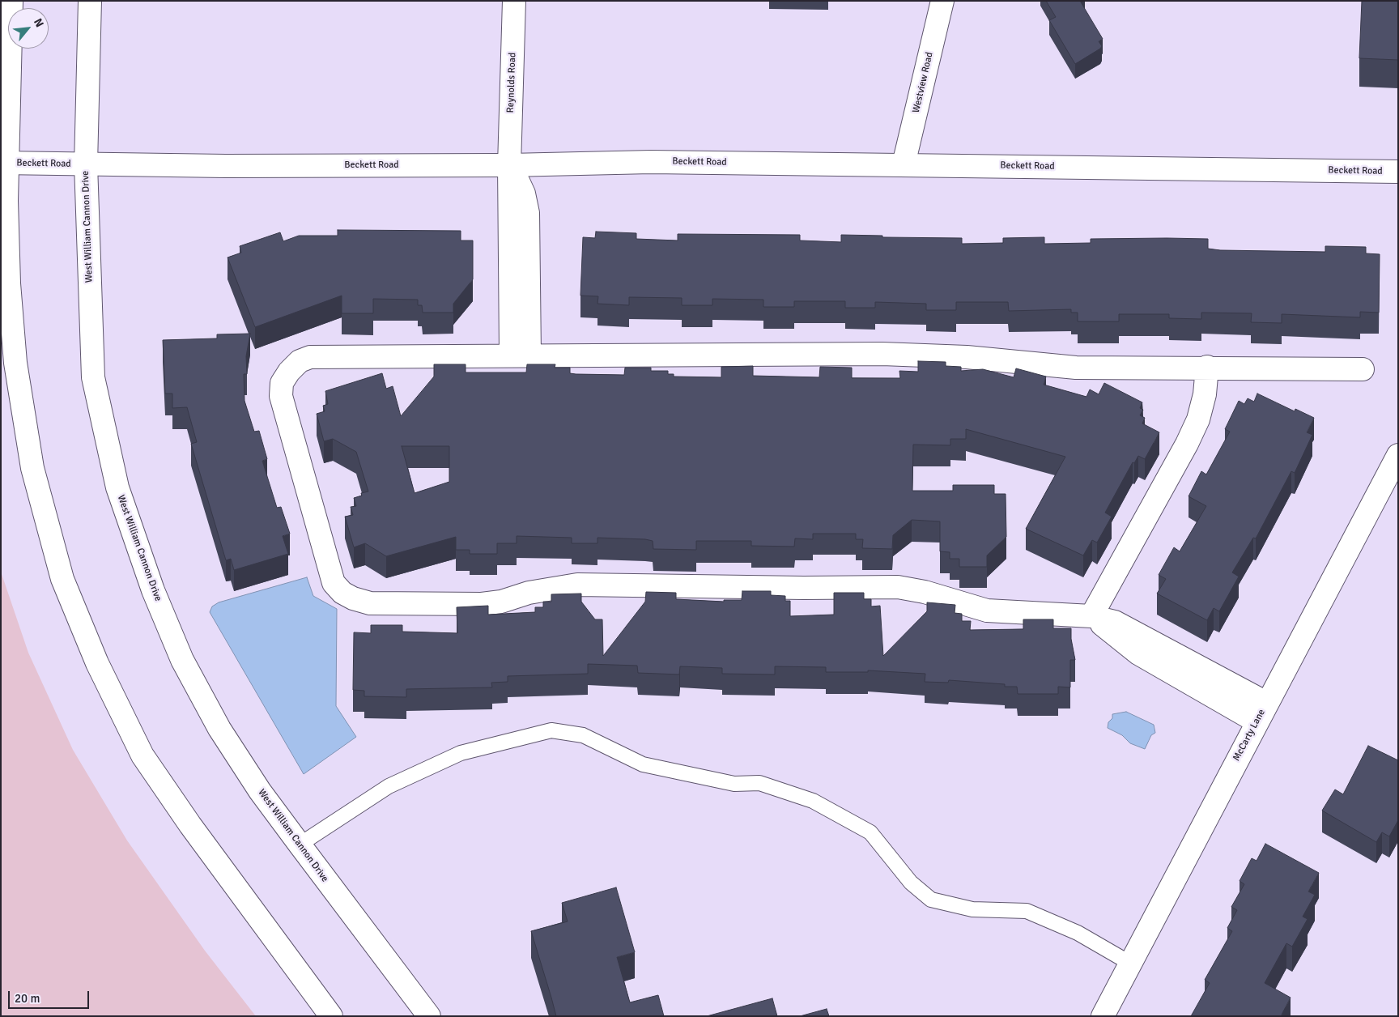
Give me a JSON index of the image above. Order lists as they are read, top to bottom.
{
  "streets": {
    "street": [
      "Reynolds Road",
      "Westview Road",
      "Beckett Road",
      "West William Cannon Drive",
      "McCarty Lane"
    ]
  },
  "crossings": [
    ["Reynolds Road", "Beckett Road"],
    ["Westview Road", "Beckett Road"],
    ["Beckett Road", "West William Cannon Drive"]
  ],
  "scale_bar": "20 m",
  "north": "top right"
}
